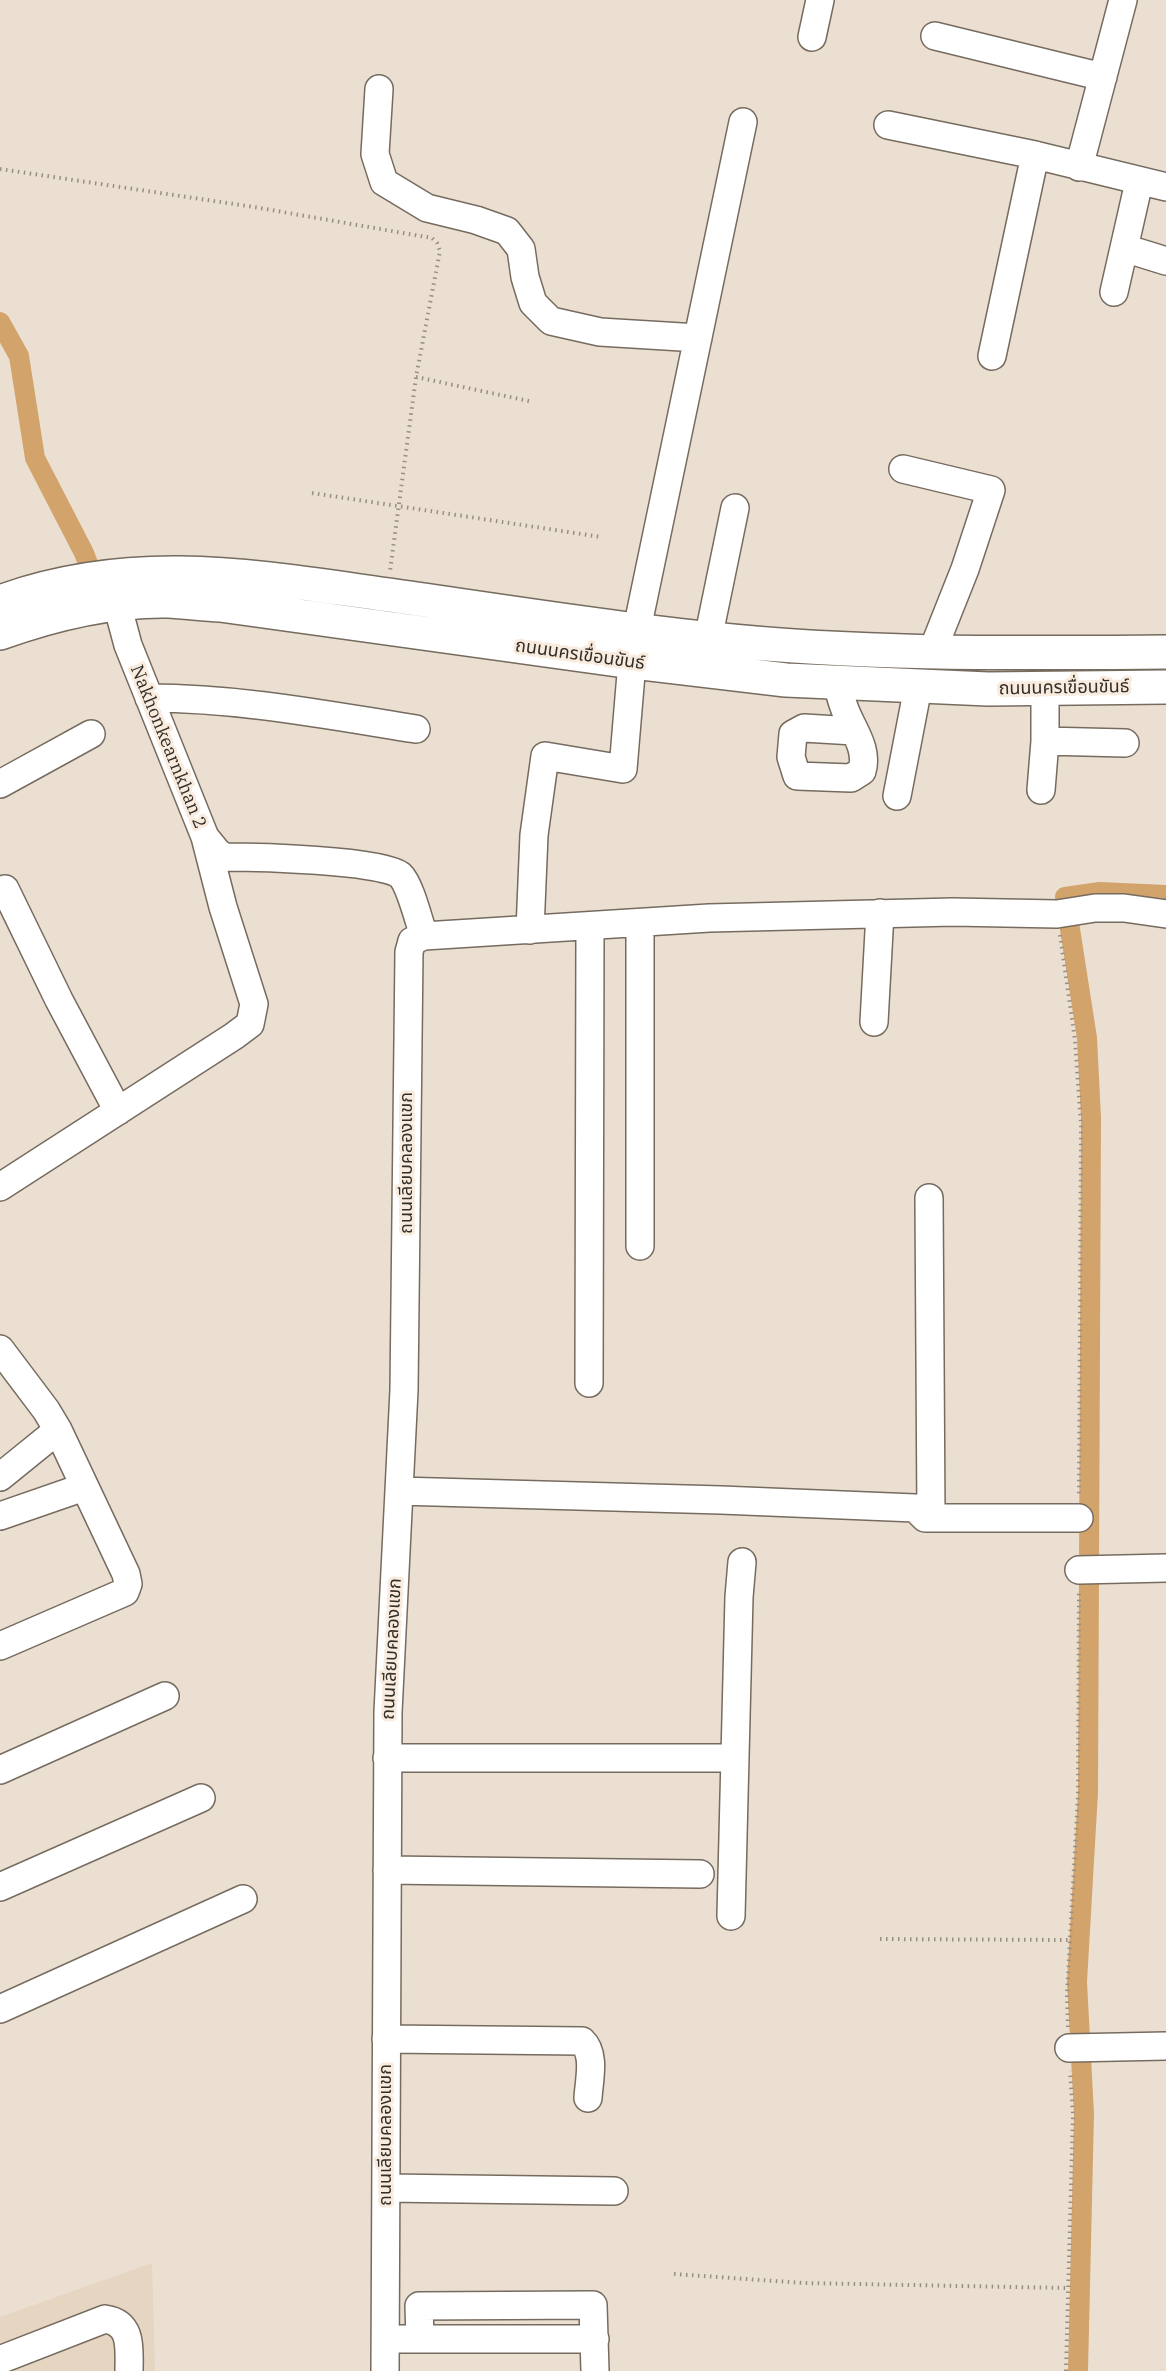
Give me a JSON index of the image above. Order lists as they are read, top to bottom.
{
  "streets": {
    "main road": ["ถนนนครเขื่อนขันธ์"],
    "street": ["Nakhonkearnkhan 2", "ถนนเลียบคลองแขก"]
  },
  "crossings": [
    ["ถนนนครเขื่อนขันธ์", "Nakhonkearnkhan 2"],
    ["Nakhonkearnkhan 2", "ถนนเลียบคลองแขก"]
  ]
}
